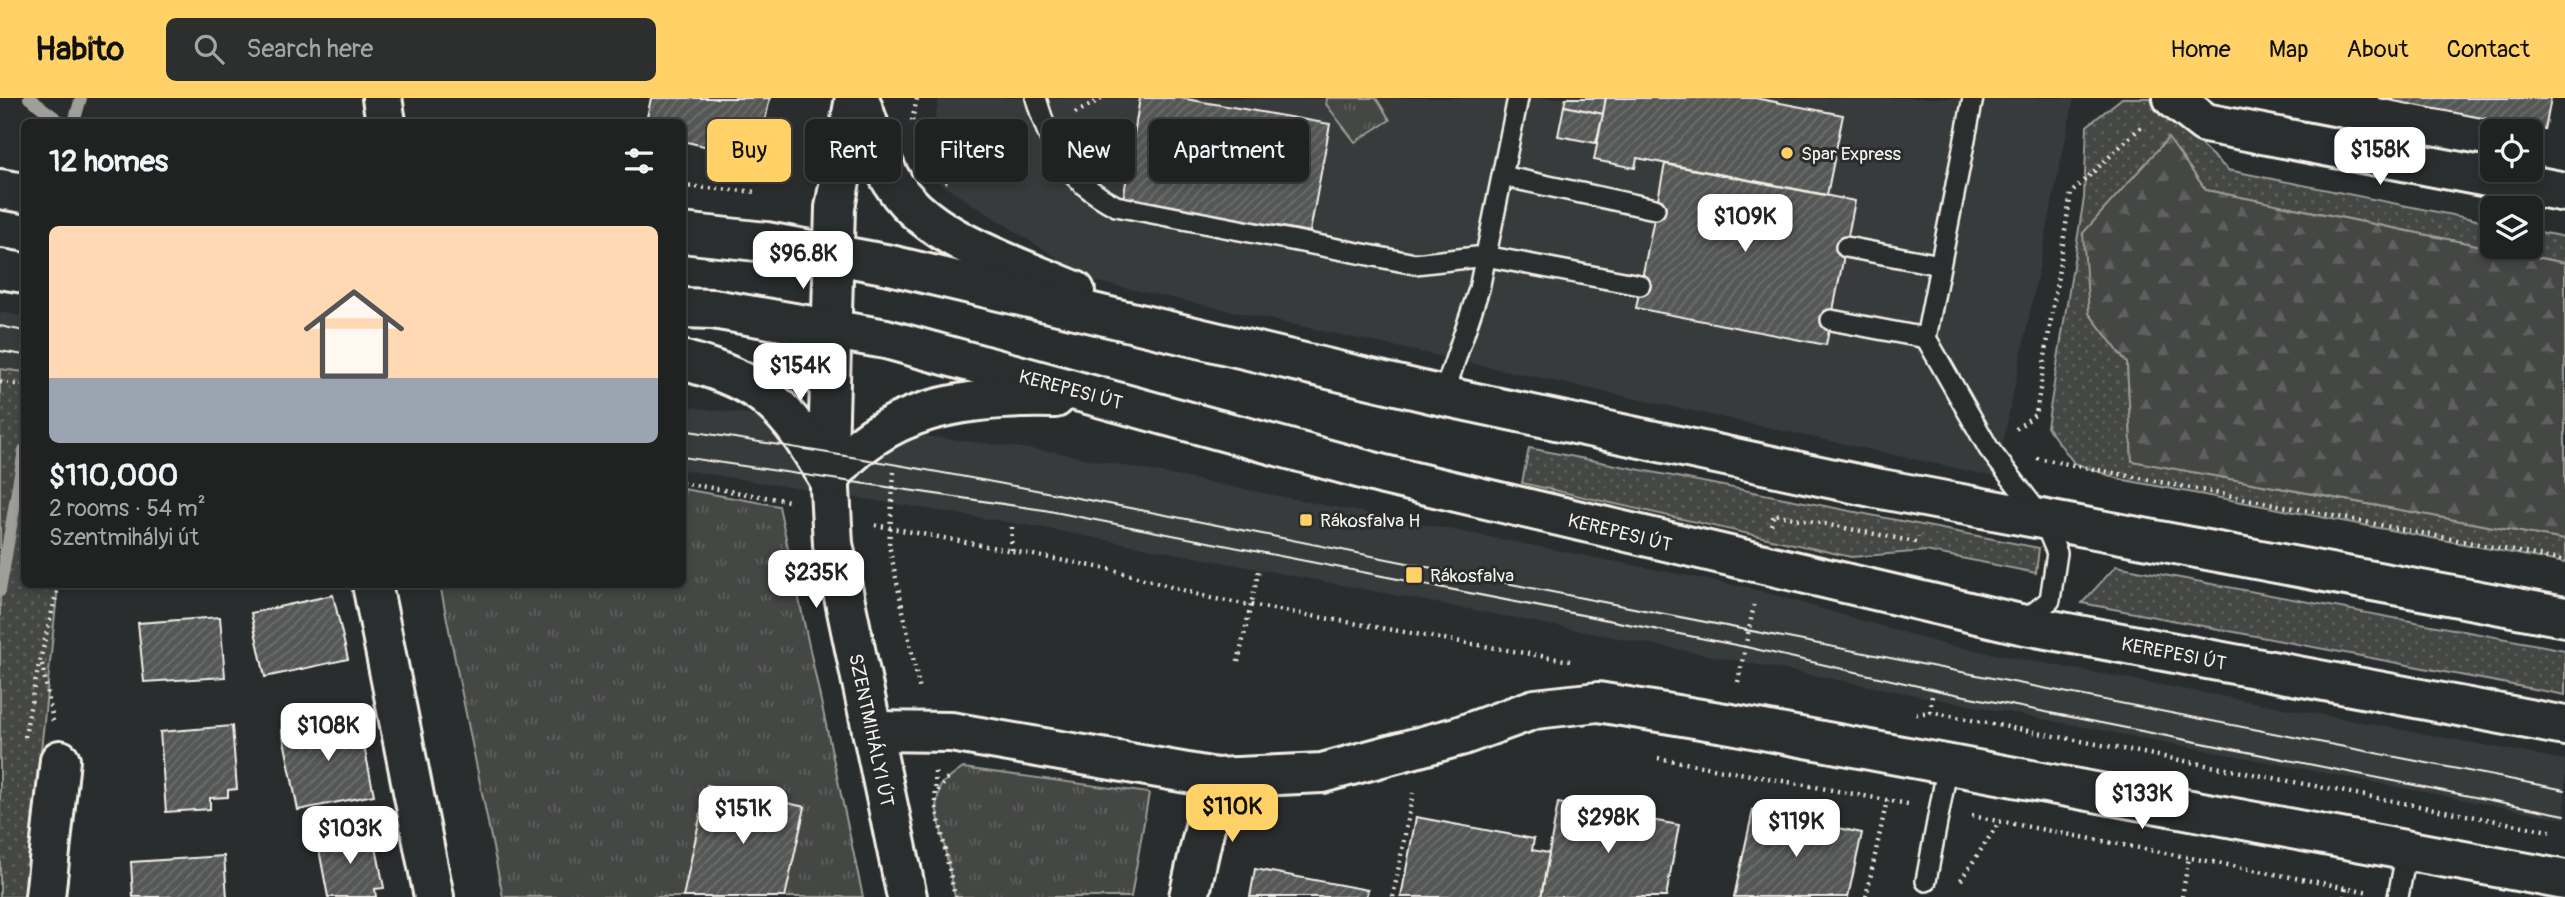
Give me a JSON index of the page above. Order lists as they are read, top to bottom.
{
  "streets": {
    "main road": ["KEREPESI ÚT", "SZENTMIHÁLYI ÚT"]
  },
  "crossings": [
    ["KEREPESI ÚT", "SZENTMIHÁLYI ÚT"]
  ],
  "places": {
    "other": ["Spar Express"],
    "transit": ["Rákosfalva H", "Rákosfalva"]
  },
  "page": {
    "header": "Habito",
    "search": "Search here",
    "nav": [
      "Home",
      "Map",
      "About",
      "Contact"
    ],
    "chip": [
      "Buy",
      "Rent",
      "Filters",
      "New",
      "Apartment"
    ],
    "heading": "12 homes",
    "price": [
      "$158K",
      "$109K",
      "$96.8K",
      "$154K",
      "$235K",
      "$108K",
      "$133K",
      "$110K",
      "$151K",
      "$298K",
      "$119K",
      "$103K"
    ],
    "list": [
      {
        "name": "$110,000",
        "note": "2 rooms · 54 m² · Szentmihályi út"
      }
    ]
  }
}
